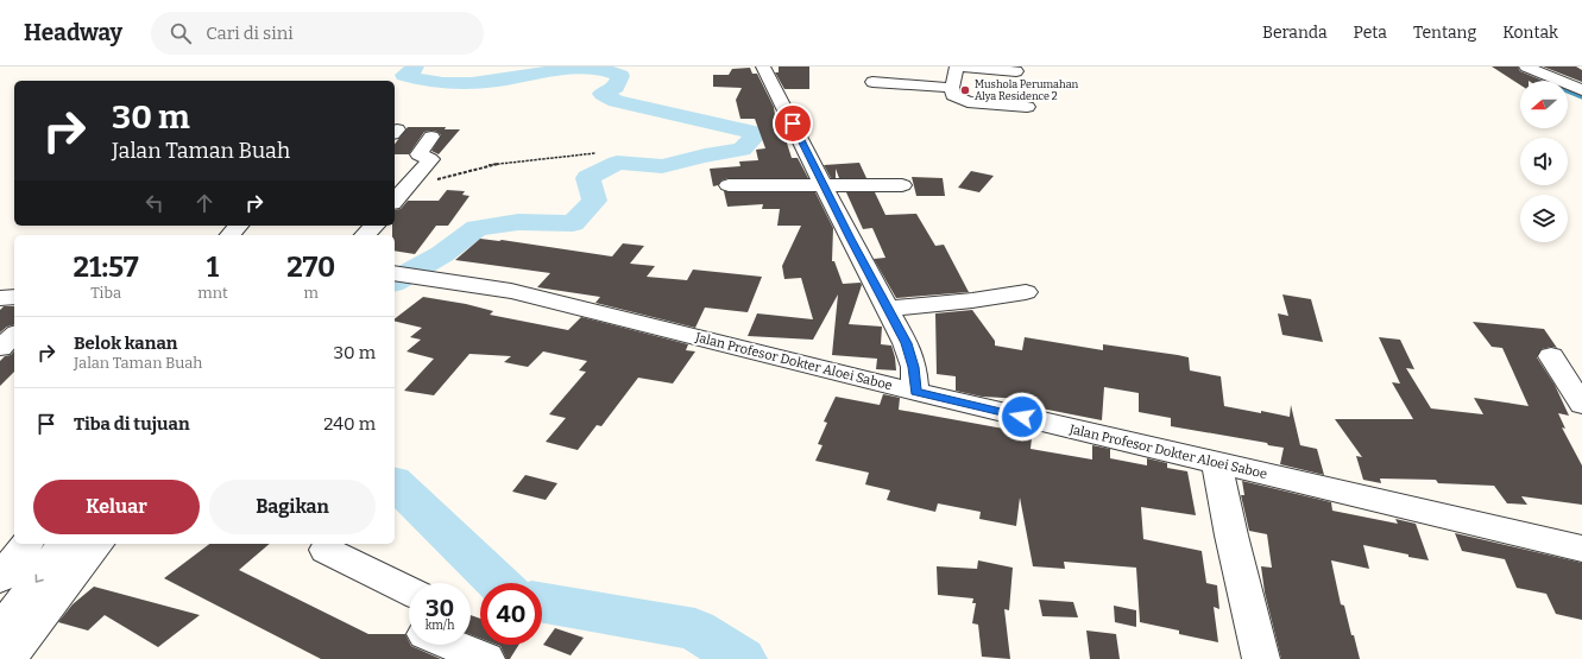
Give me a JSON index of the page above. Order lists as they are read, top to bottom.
{
  "streets": {
    "street": ["Jalan Profesor Dokter Aloei Saboe"]
  },
  "places": ["Mushola Perumahan Alya Residence 2"],
  "north": "left",
  "page": {
    "header": "Headway",
    "search": "Cari di sini",
    "nav": [
      "Beranda",
      "Peta",
      "Tentang",
      "Kontak"
    ],
    "turn": ["30 m", "Jalan Taman Buah"],
    "eta": [
      "21:57",
      "Tiba",
      "1",
      "mnt",
      "270",
      "m"
    ],
    "list": [
      {
        "name": "Belok kanan",
        "note": "Jalan Taman Buah",
        "value": "30 m"
      },
      {
        "name": "Tiba di tujuan",
        "value": "240 m"
      }
    ],
    "buttons": ["Keluar", "Bagikan"],
    "speed": "30 km/h",
    "limit": "40"
  }
}
